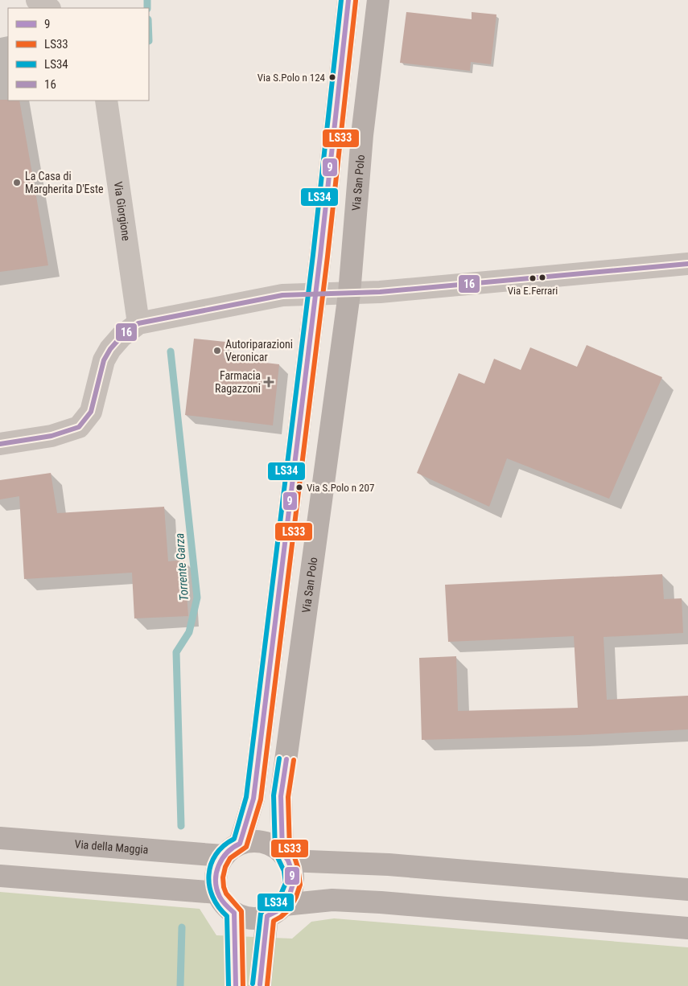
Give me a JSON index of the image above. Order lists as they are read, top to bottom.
{
  "streets": {
    "main road": ["Via San Polo", "Via della Maggia"],
    "street": ["Via Giorgione"]
  },
  "crossings": [
    ["Via San Polo", "Via della Maggia"]
  ],
  "water": ["Torrente Garza"],
  "places": {
    "other": [
      "Via S.Polo n 124",
      "La Casa di Margherita D'Este",
      "Via E.Ferrari",
      "Autoriparazioni Veronicar",
      "Via S.Polo n 207"
    ],
    "health": ["Farmacia Ragazzoni"]
  },
  "lines": [
    "transit line 9",
    "transit line LS34",
    "transit line LS33",
    "transit line 16"
  ],
  "legend": [
    "9",
    "LS33",
    "LS34",
    "16"
  ]
}
